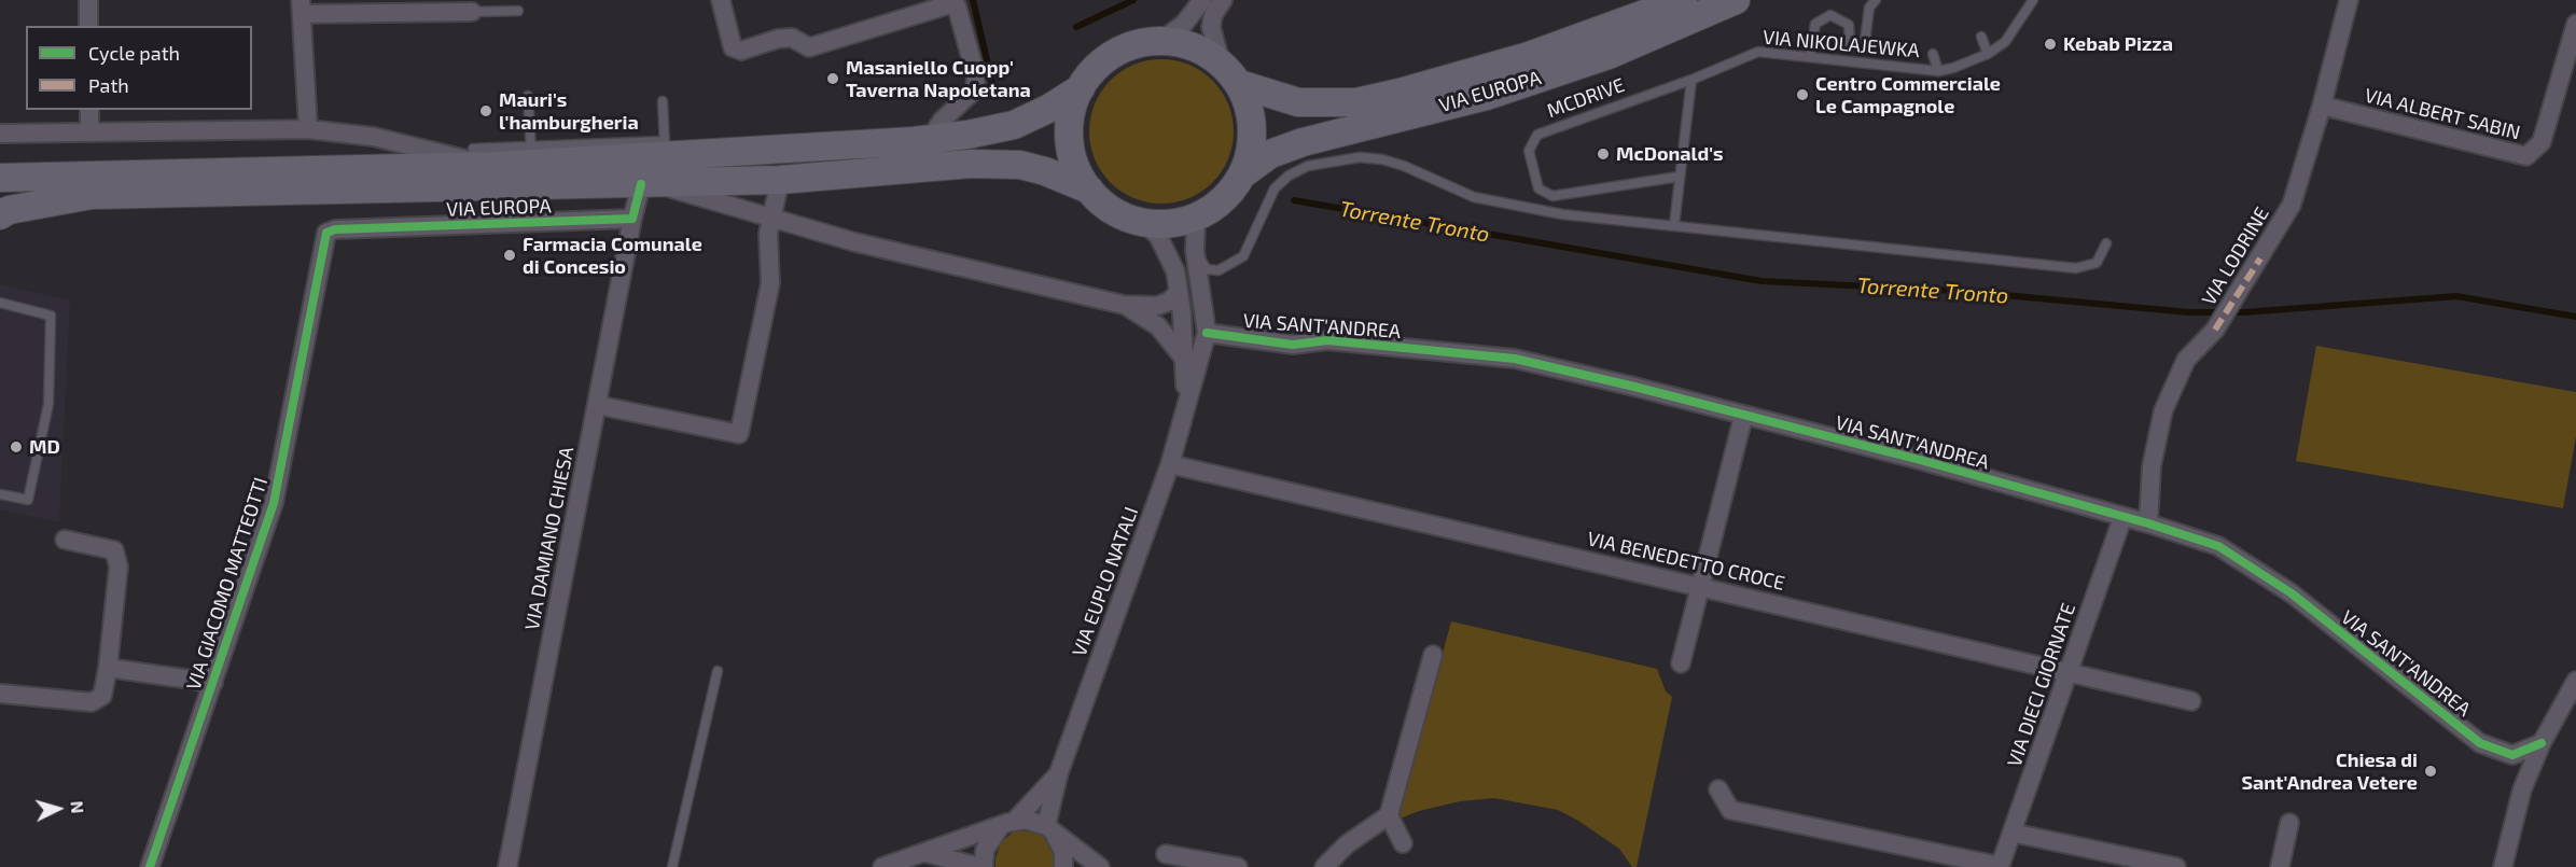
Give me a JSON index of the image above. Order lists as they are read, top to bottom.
{
  "streets": {
    "main road": ["VIA EUROPA"],
    "street": [
      "VIA ALBERT SABIN",
      "VIA LODRINE",
      "VIA SANT'ANDREA",
      "VIA DAMIANO CHIESA",
      "VIA BENEDETTO CROCE",
      "VIA EUPLO NATALI",
      "VIA GIACOMO MATTEOTTI",
      "VIA DIECI GIORNATE"
    ],
    "lane": ["VIA NIKOLAJEWKA", "MCDRIVE"]
  },
  "crossings": [
    ["VIA NIKOLAJEWKA", "MCDRIVE"],
    ["VIA EUROPA", "VIA DAMIANO CHIESA"],
    ["VIA EUROPA", "VIA EUPLO NATALI"],
    ["VIA EUROPA", "VIA GIACOMO MATTEOTTI"],
    ["VIA ALBERT SABIN", "VIA LODRINE"],
    ["VIA LODRINE", "VIA SANT'ANDREA"],
    ["VIA SANT'ANDREA", "VIA EUPLO NATALI"],
    ["VIA SANT'ANDREA", "VIA DIECI GIORNATE"],
    ["VIA BENEDETTO CROCE", "VIA EUPLO NATALI"],
    ["VIA BENEDETTO CROCE", "VIA DIECI GIORNATE"]
  ],
  "water": ["Torrente Tronto"],
  "places": [
    "Kebab Pizza",
    "Masaniello Cuopp' Taverna Napoletana",
    "Centro Commerciale Le Campagnole",
    "Mauri's l'hamburgheria",
    "McDonald's",
    "Farmacia Comunale di Concesio",
    "MD",
    "Chiesa di Sant'Andrea Vetere"
  ],
  "legend": ["Cycle path", "Path"],
  "north": "right"
}
